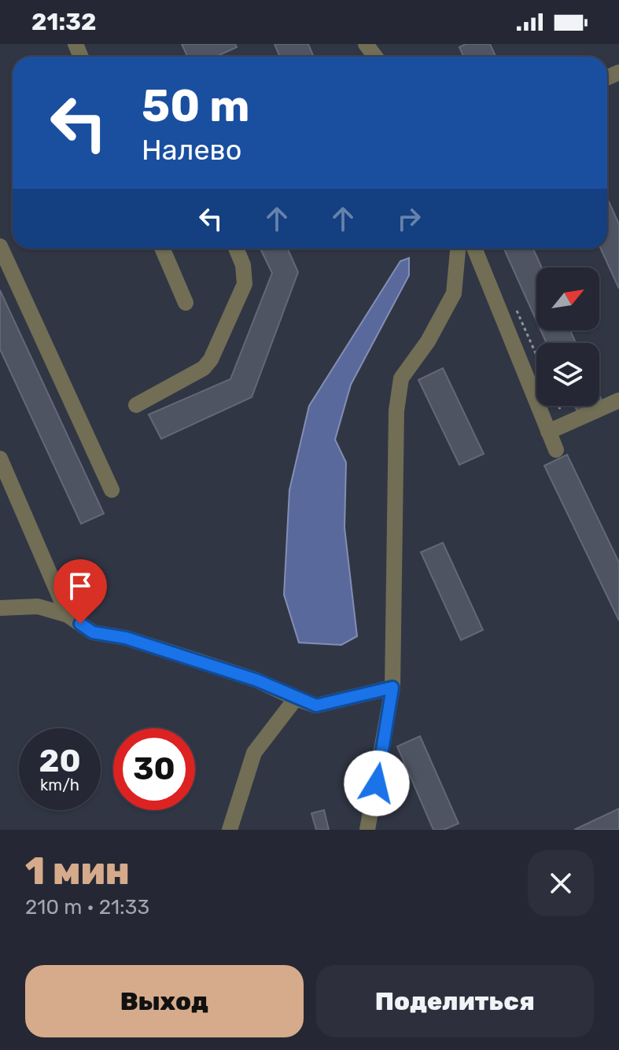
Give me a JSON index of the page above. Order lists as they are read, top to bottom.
{
  "north": "top right",
  "page": {
    "status": "21:32",
    "turn": ["50 m", "Налево"],
    "speed": "20 km/h",
    "limit": "30",
    "heading": ["1 мин", "210 m · 21:33"],
    "buttons": ["Выход", "Поделиться"]
  }
}
